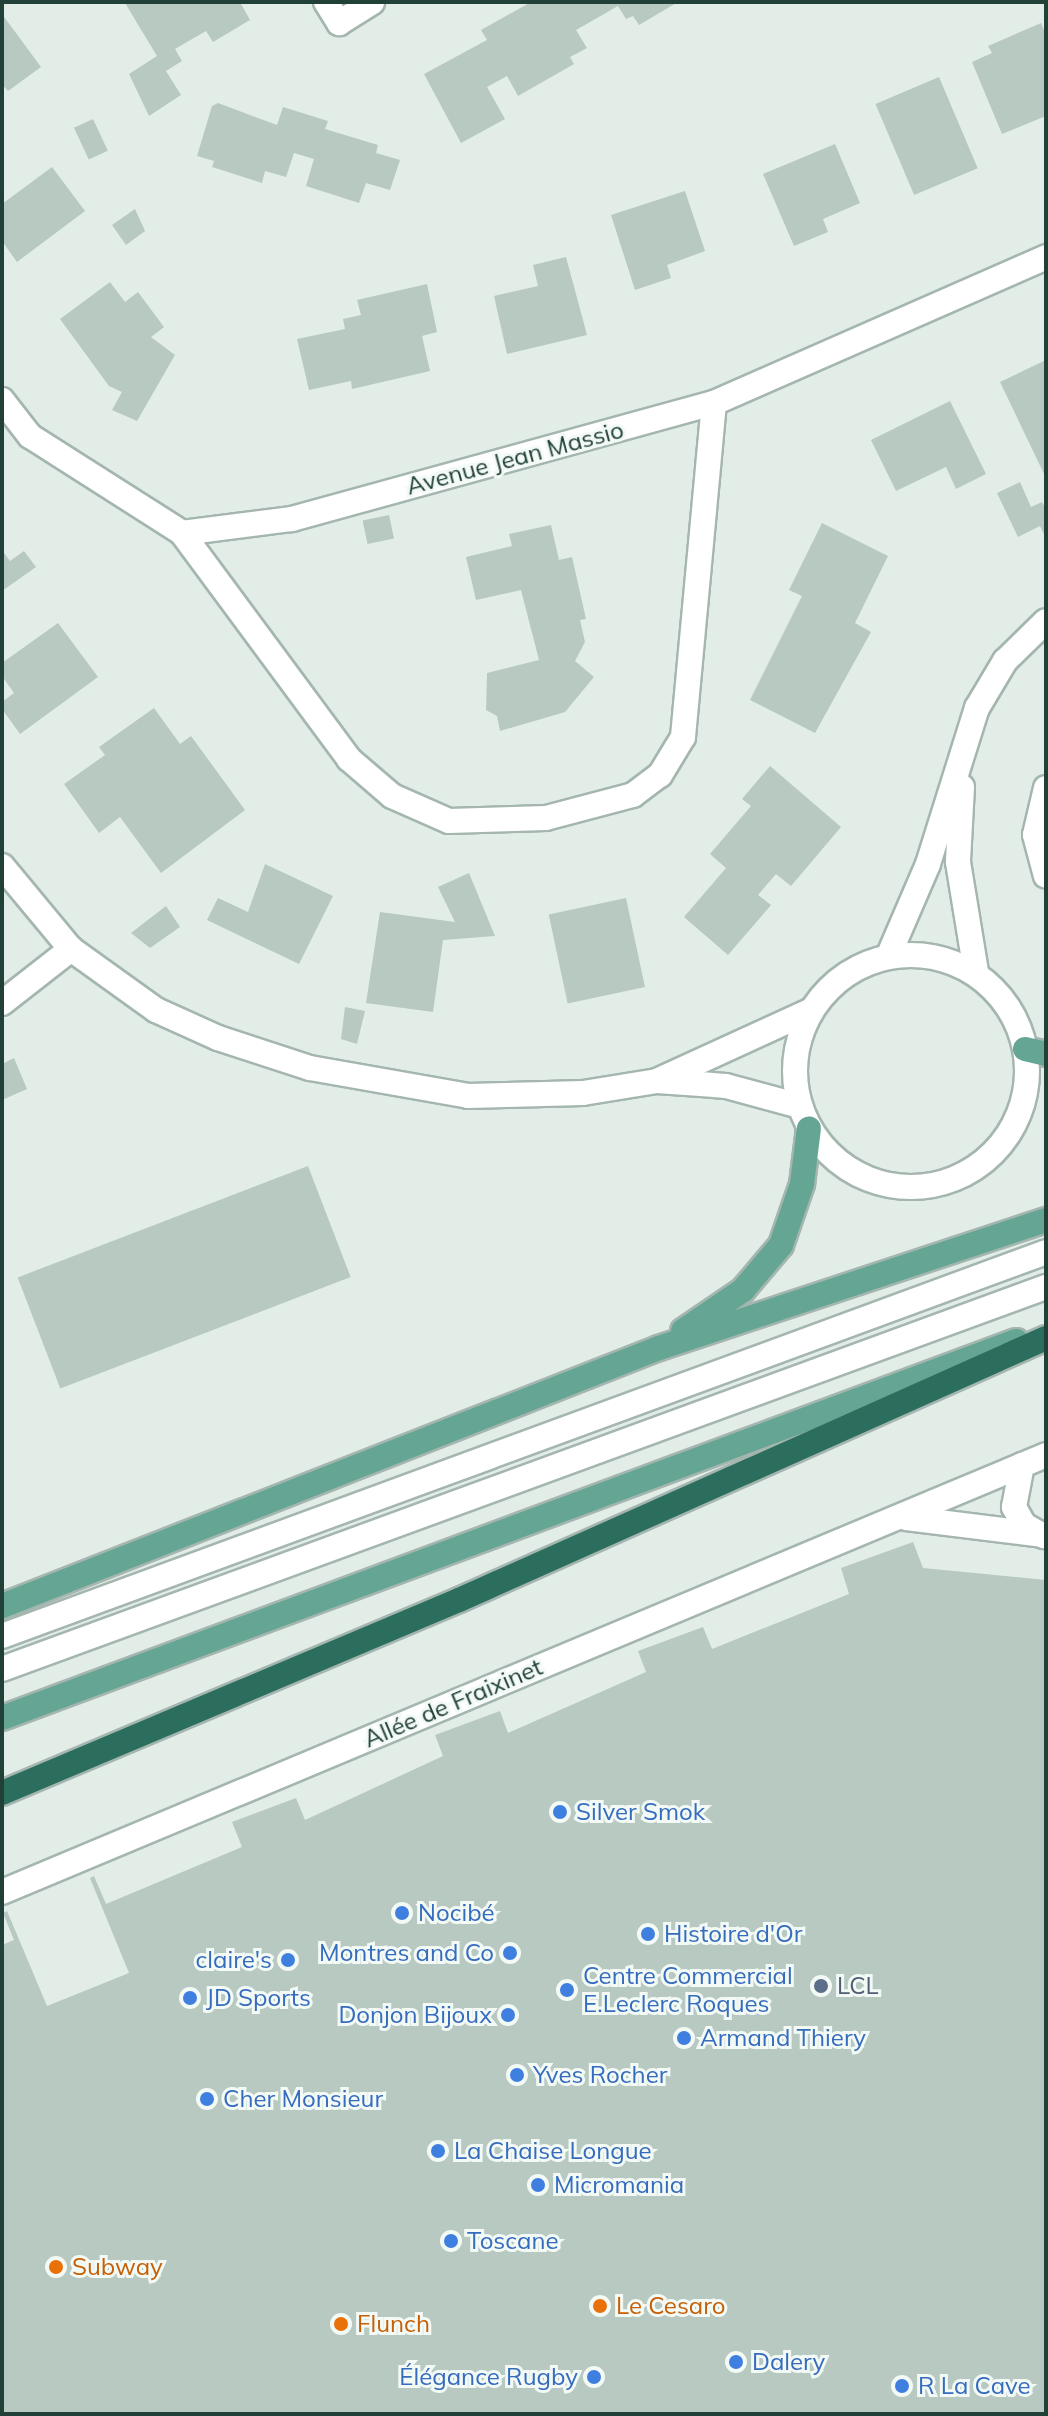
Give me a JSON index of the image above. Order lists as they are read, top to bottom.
{
  "streets": {
    "street": ["Avenue Jean Massio", "Allée de Fraixinet"]
  },
  "places": [
    "Silver Smok",
    "Nocibé",
    "Histoire d'Or",
    "Montres and Co",
    "claire's",
    "LCL",
    "Centre Commercial E.Leclerc Roques",
    "JD Sports",
    "Donjon Bijoux",
    "Armand Thiery",
    "Yves Rocher",
    "Cher Monsieur",
    "La Chaise Longue",
    "Micromania",
    "Toscane",
    "Subway",
    "Le Cesaro",
    "Flunch",
    "Dalery",
    "Élégance Rugby",
    "R La Cave"
  ]
}
